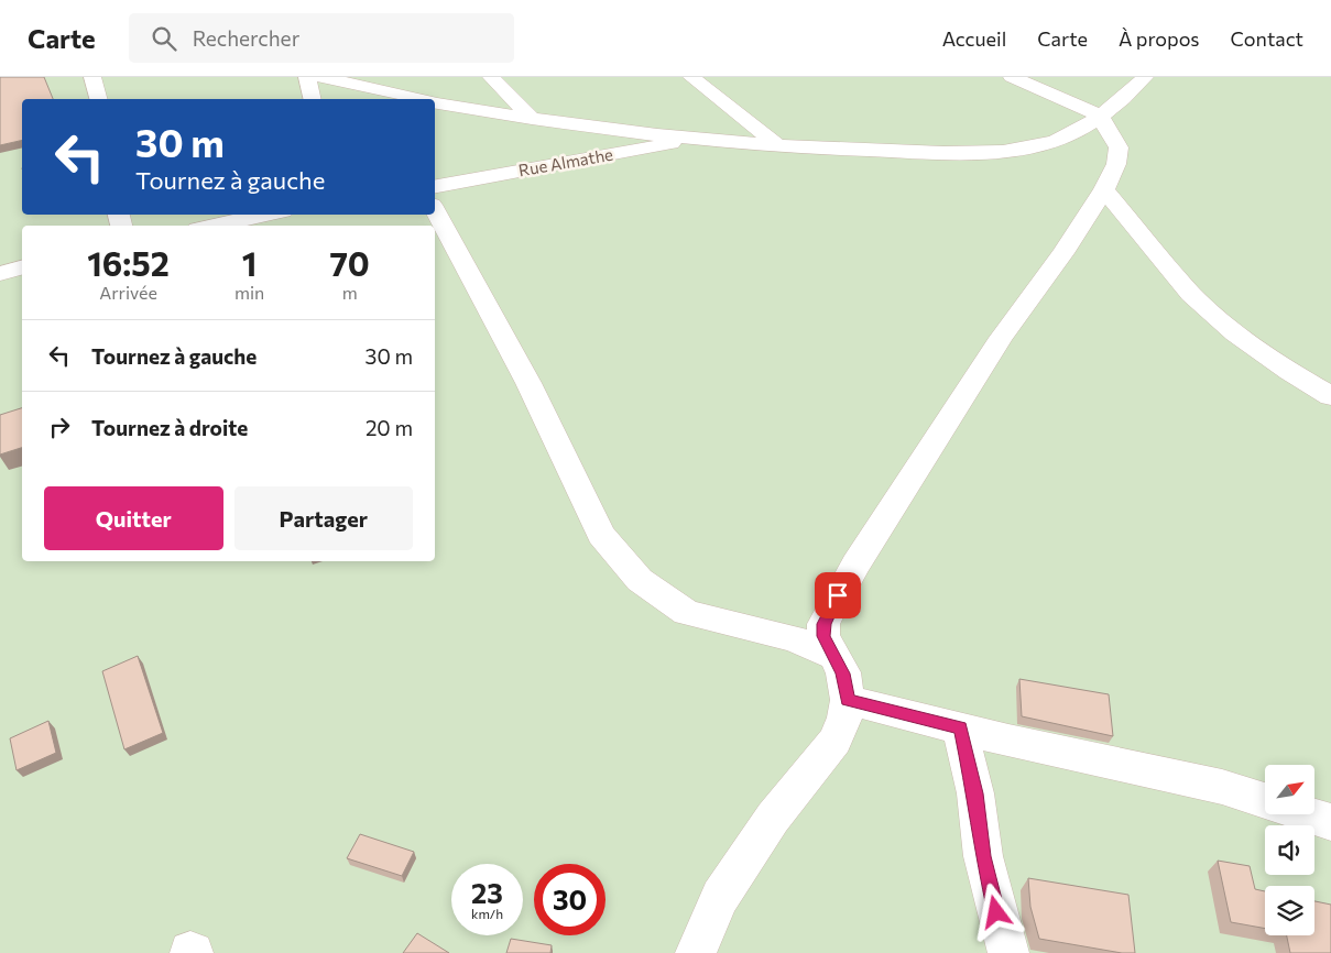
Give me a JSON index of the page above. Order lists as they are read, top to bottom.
{
  "streets": {
    "street": ["Rue Almathe"]
  },
  "north": "top right",
  "page": {
    "header": "Carte",
    "search": "Rechercher",
    "nav": [
      "Accueil",
      "Carte",
      "À propos",
      "Contact"
    ],
    "turn": ["30 m", "Tournez à gauche"],
    "eta": [
      "16:52",
      "Arrivée",
      "1",
      "min",
      "70",
      "m"
    ],
    "list": [
      {
        "name": "Tournez à gauche",
        "value": "30 m"
      },
      {
        "name": "Tournez à droite",
        "value": "20 m"
      }
    ],
    "buttons": ["Quitter", "Partager"],
    "speed": "23 km/h",
    "limit": "30"
  }
}
